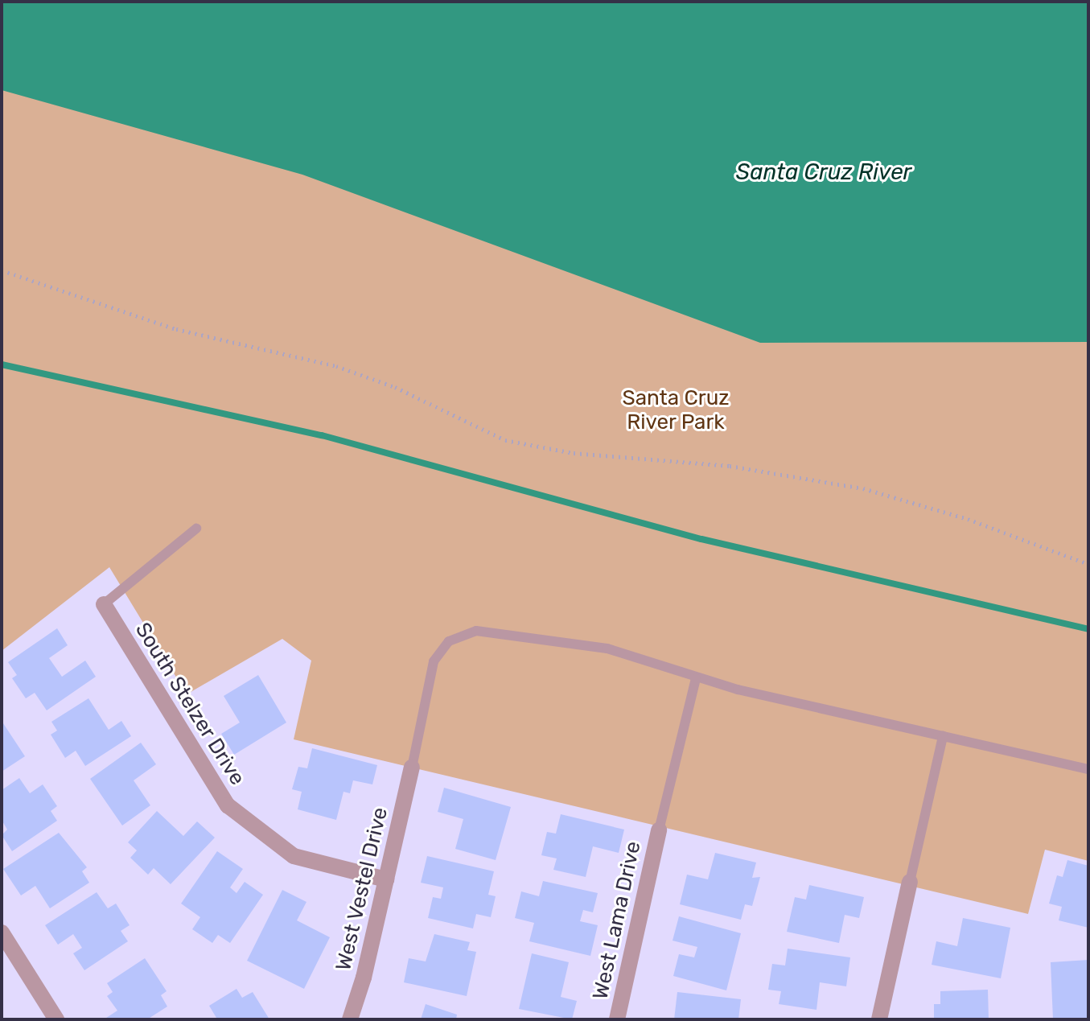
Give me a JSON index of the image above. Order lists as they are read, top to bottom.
{
  "streets": {
    "street": ["South Stelzer Drive", "West Vestel Drive", "West Lama Drive"]
  },
  "crossings": [
    ["South Stelzer Drive", "West Vestel Drive"]
  ],
  "water": ["Santa Cruz River"],
  "parks": ["Santa Cruz River Park"]
}
